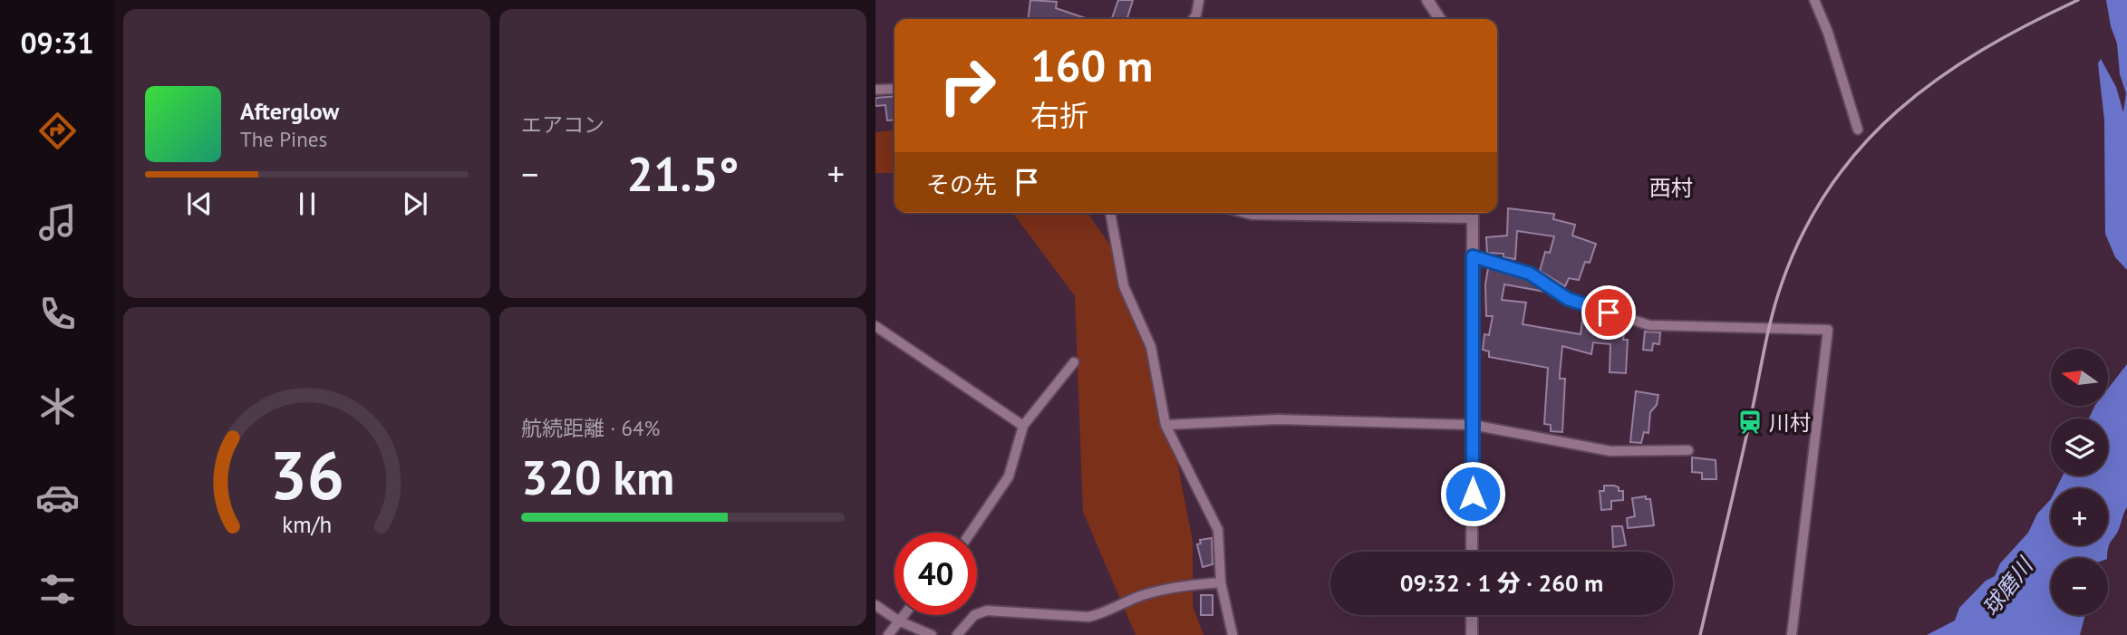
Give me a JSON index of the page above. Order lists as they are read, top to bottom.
{
  "districts": ["西村"],
  "water": ["球磨川"],
  "places": {
    "station": ["川村"]
  },
  "north": "left",
  "page": {
    "tabs": "09:31",
    "tile": [
      "エアコン",
      ["航続距離 · 64%", "320 km"]
    ],
    "turn": ["160 m", "右折"],
    "song": ["Afterglow", "The Pines"],
    "heat": ["−", "21.5°", "+"],
    "then": "その先",
    "map_buttons": ["+", "−"],
    "limit": "40",
    "trip": "09:32 · 1 分 · 260 m",
    "gauge": ["36", "km/h"]
  }
}
